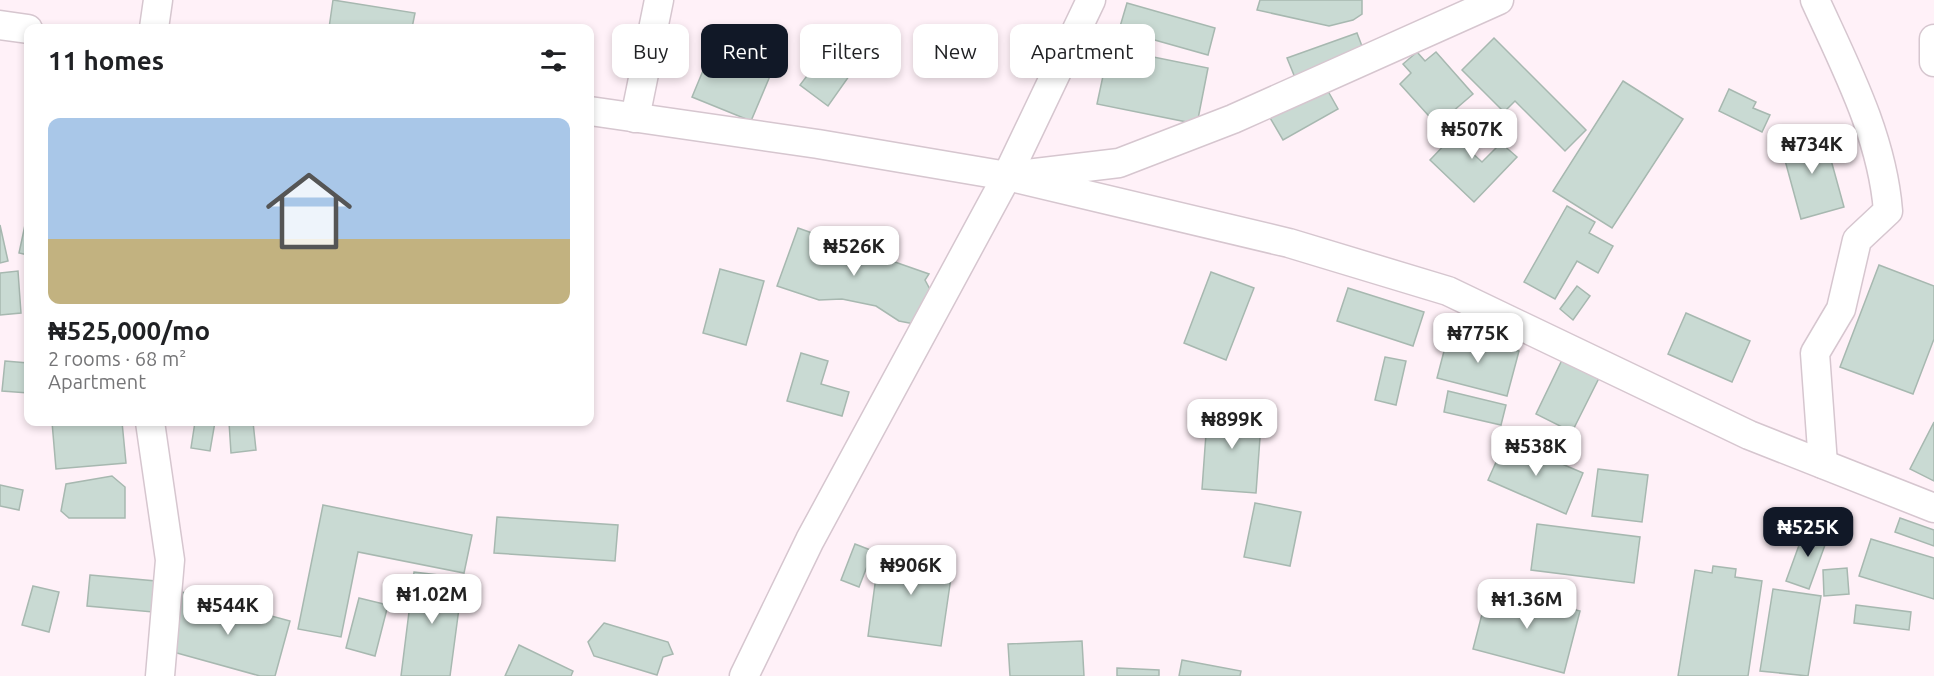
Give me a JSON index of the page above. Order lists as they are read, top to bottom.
{
  "page": {
    "chip": [
      "Buy",
      "Rent",
      "Filters",
      "New",
      "Apartment"
    ],
    "heading": "11 homes",
    "list": [
      {
        "name": "₦525,000/mo",
        "note": "2 rooms · 68 m² · Apartment"
      }
    ],
    "price": [
      "₦507K",
      "₦734K",
      "₦526K",
      "₦775K",
      "₦899K",
      "₦538K",
      "₦525K",
      "₦906K",
      "₦1.02M",
      "₦1.36M",
      "₦544K"
    ]
  }
}
